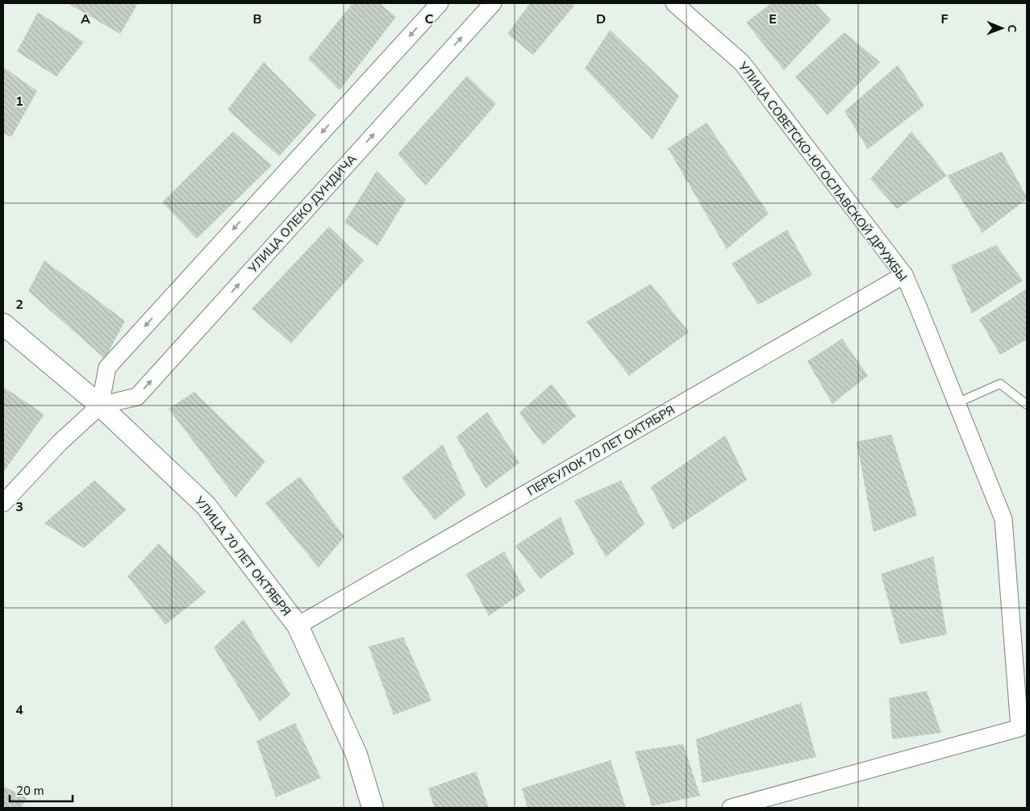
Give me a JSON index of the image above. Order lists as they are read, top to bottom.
{
  "streets": {
    "street": [
      "УЛИЦА СОВЕТСКО-ЮГОСЛАВСКОЙ ДРУЖБЫ",
      "УЛИЦА ОЛЕКО ДУНДИЧА",
      "ПЕРЕУЛОК 70 ЛЕТ ОКТЯБРЯ",
      "УЛИЦА 70 ЛЕТ ОКТЯБРЯ"
    ]
  },
  "crossings": [
    ["УЛИЦА СОВЕТСКО-ЮГОСЛАВСКОЙ ДРУЖБЫ", "ПЕРЕУЛОК 70 ЛЕТ ОКТЯБРЯ"],
    ["УЛИЦА ОЛЕКО ДУНДИЧА", "УЛИЦА 70 ЛЕТ ОКТЯБРЯ"],
    ["ПЕРЕУЛОК 70 ЛЕТ ОКТЯБРЯ", "УЛИЦА 70 ЛЕТ ОКТЯБРЯ"]
  ],
  "scale_bar": "20 m",
  "north": "right",
  "grid": {
    "columns": [
      "A",
      "B",
      "C",
      "D",
      "E",
      "F"
    ],
    "rows": [
      "1",
      "2",
      "3",
      "4"
    ]
  }
}
